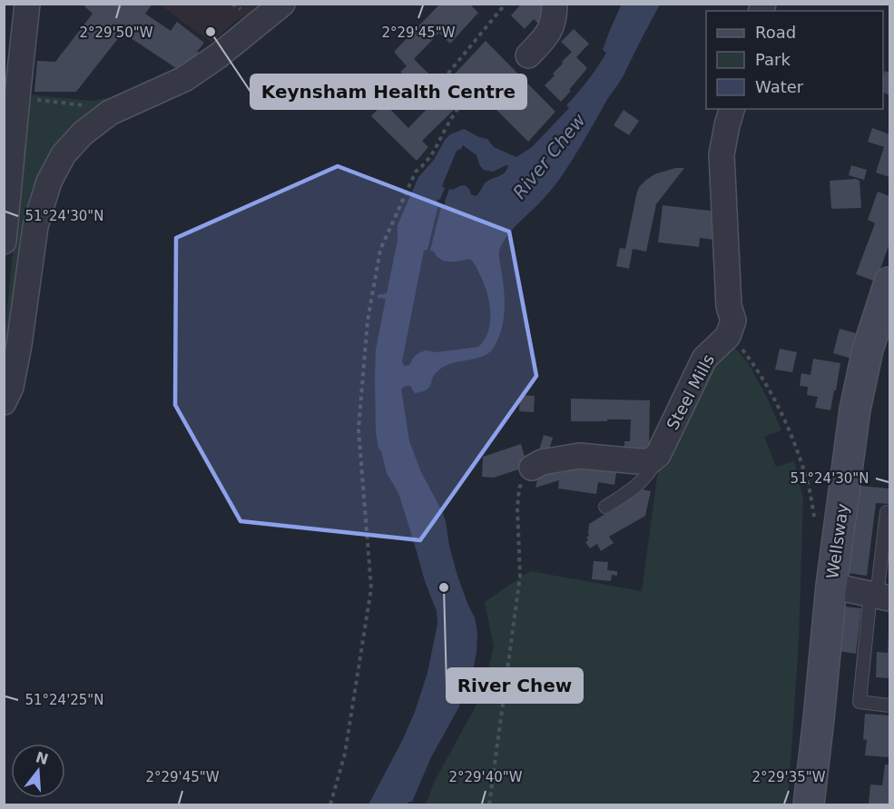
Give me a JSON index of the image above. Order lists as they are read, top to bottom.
{
  "streets": {
    "main road": ["Wellsway"],
    "street": ["Steel Mills"]
  },
  "water": ["River Chew"],
  "places": ["Keynsham Health Centre", "River Chew"],
  "legend": ["Road", "Park", "Water"],
  "north": "top",
  "coordinates": [
    "2°29'50\"W",
    "2°29'45\"W",
    "51°24'30\"N",
    "51°24'25\"N",
    "2°29'40\"W",
    "2°29'35\"W"
  ]
}
